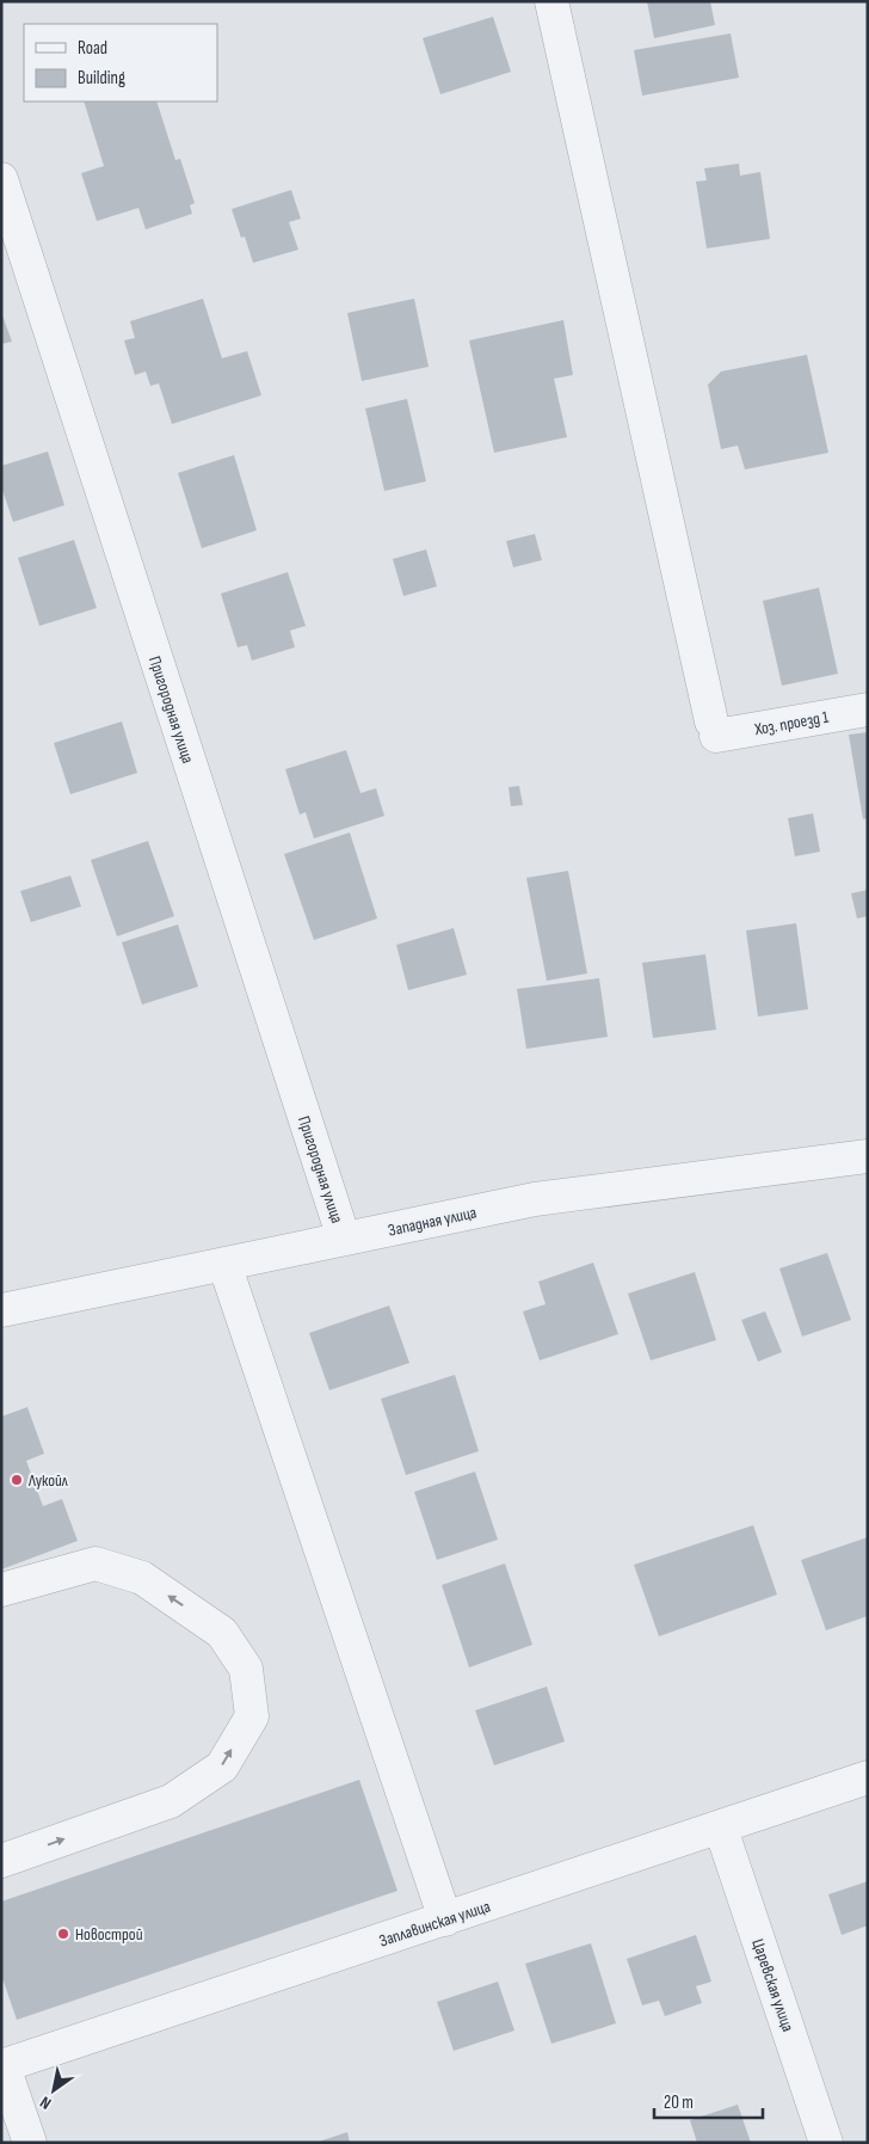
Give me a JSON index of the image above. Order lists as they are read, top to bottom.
{
  "streets": {
    "street": [
      "Пригородная улица",
      "Хоз. проезд 1",
      "Западная улица",
      "Заплавинская улица",
      "Царевская улица"
    ]
  },
  "crossings": [
    ["Пригородная улица", "Западная улица"],
    ["Заплавинская улица", "Царевская улица"]
  ],
  "places": ["Лукойл", "Новострой"],
  "legend": ["Road", "Building"],
  "scale_bar": "20 m",
  "north": "bottom left"
}
